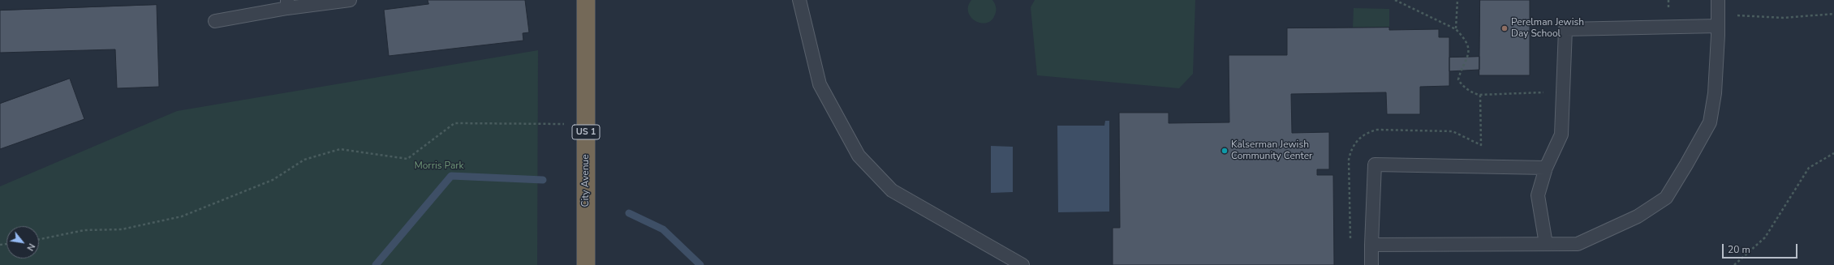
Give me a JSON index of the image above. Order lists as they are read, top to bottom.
{
  "streets": {
    "highway": ["US 1", "City Avenue"]
  },
  "parks": ["Morris Park"],
  "places": ["Perelman Jewish Day School", "Kalserman Jewish Community Center"],
  "scale_bar": "20 m",
  "north": "bottom right"
}
